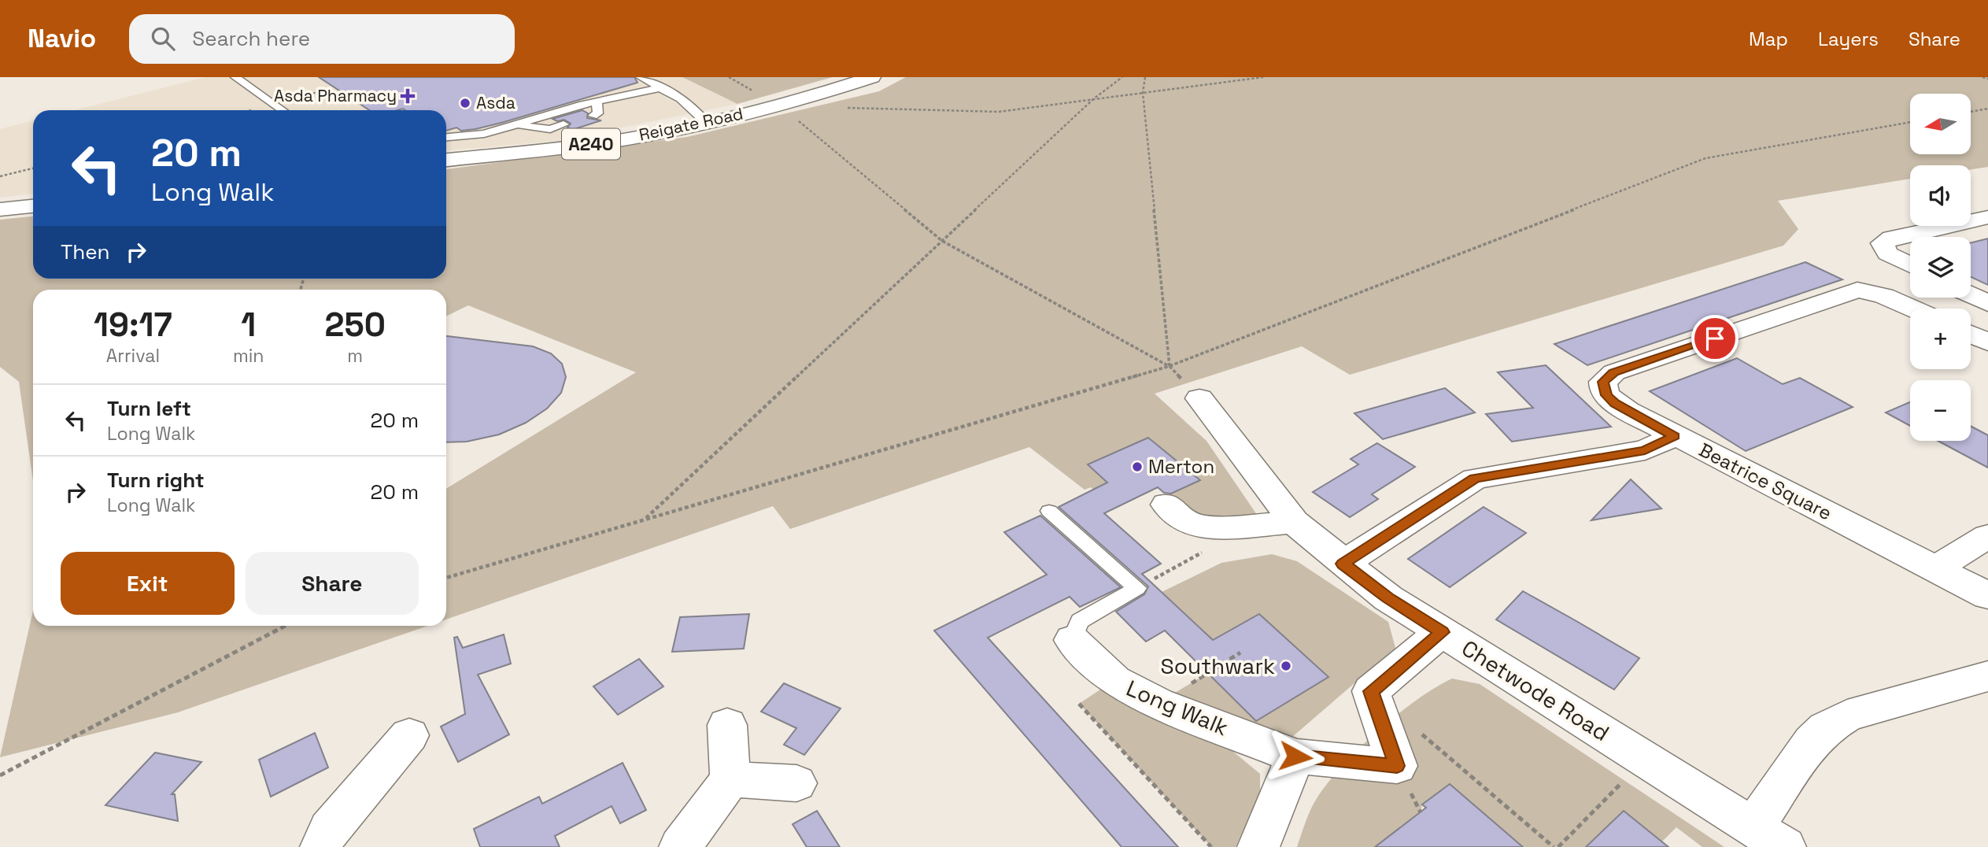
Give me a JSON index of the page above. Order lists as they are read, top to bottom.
{
  "streets": {
    "main road": [
      "Reigate Road",
      "A240",
      "Beatrice Square",
      "Chetwode Road",
      "Long Walk"
    ]
  },
  "crossings": [
    ["Chetwode Road", "Long Walk"]
  ],
  "places": {
    "health": ["Asda Pharmacy"],
    "other": ["Asda", "Merton", "Southwark"]
  },
  "north": "left",
  "page": {
    "header": "Navio",
    "search": "Search here",
    "nav": ["Map", "Layers", "Share"],
    "map_buttons": ["+", "−"],
    "turn": ["20 m", "Long Walk"],
    "then": "Then",
    "eta": [
      "19:17",
      "Arrival",
      "1",
      "min",
      "250",
      "m"
    ],
    "list": [
      {
        "name": "Turn left",
        "note": "Long Walk",
        "value": "20 m"
      },
      {
        "name": "Turn right",
        "note": "Long Walk",
        "value": "20 m"
      }
    ],
    "buttons": ["Exit", "Share"]
  }
}
